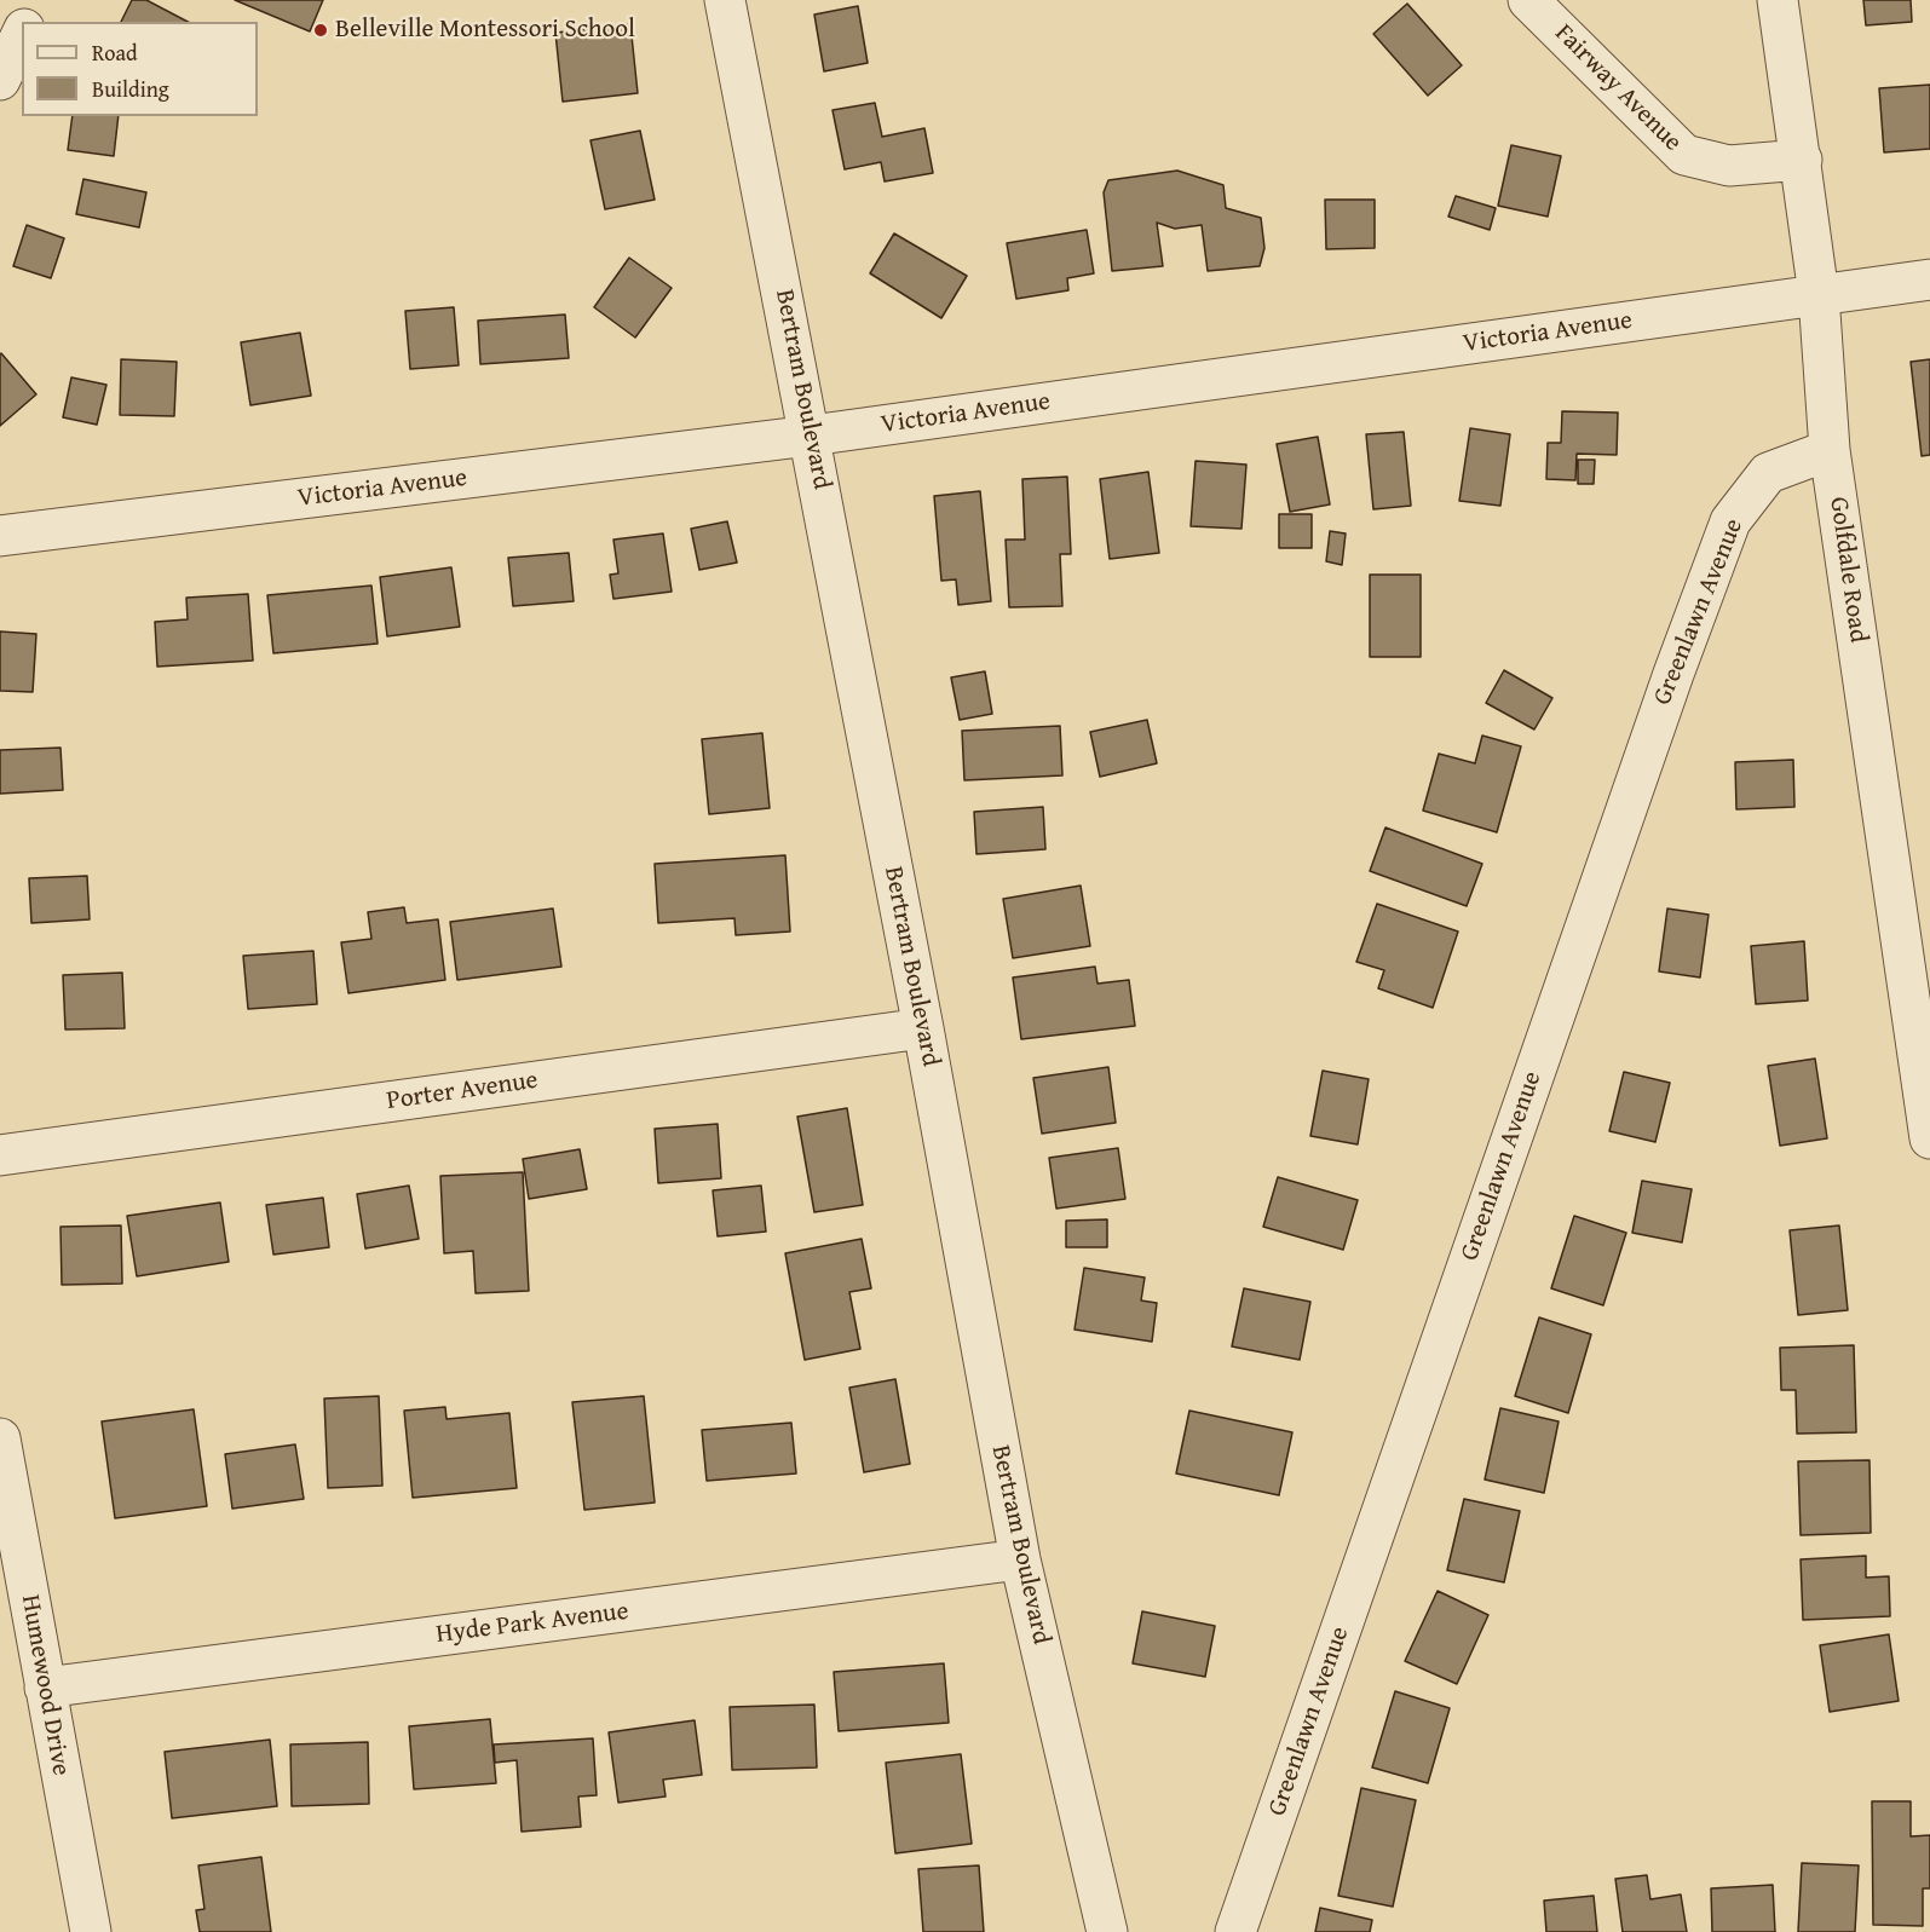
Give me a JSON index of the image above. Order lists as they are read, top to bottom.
{
  "streets": {
    "street": [
      "Fairway Avenue",
      "Victoria Avenue",
      "Bertram Boulevard",
      "Golfdale Road",
      "Greenlawn Avenue",
      "Porter Avenue",
      "Hyde Park Avenue",
      "Humewood Drive"
    ]
  },
  "crossings": [
    ["Fairway Avenue", "Golfdale Road"],
    ["Victoria Avenue", "Bertram Boulevard"],
    ["Victoria Avenue", "Golfdale Road"],
    ["Bertram Boulevard", "Porter Avenue"],
    ["Bertram Boulevard", "Hyde Park Avenue"],
    ["Golfdale Road", "Greenlawn Avenue"],
    ["Hyde Park Avenue", "Humewood Drive"]
  ],
  "places": ["Belleville Montessori School"],
  "legend": ["Road", "Building"]
}
